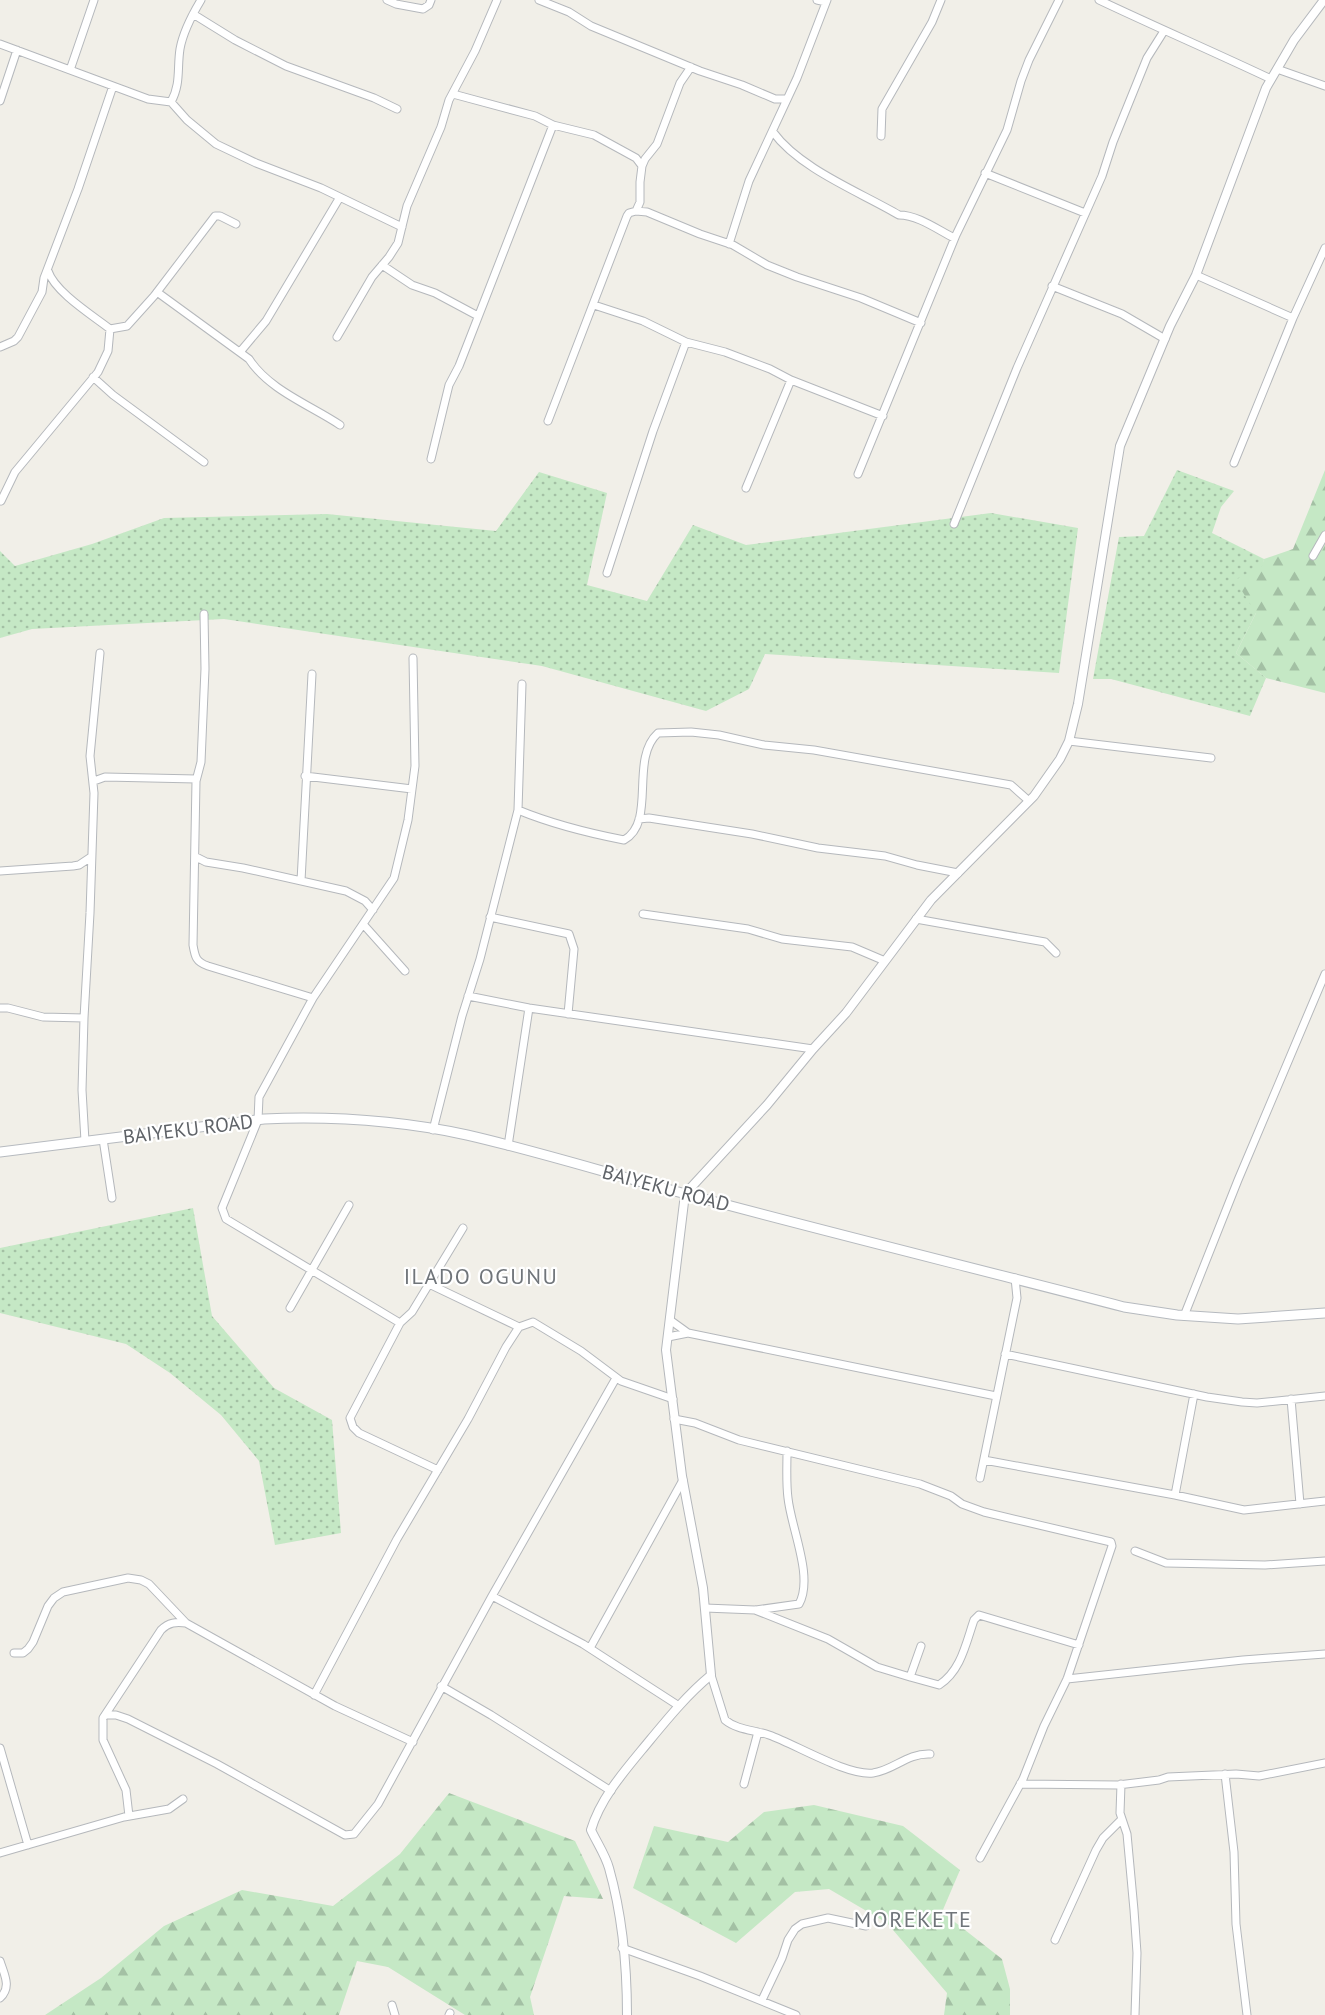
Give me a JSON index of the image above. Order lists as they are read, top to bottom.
{
  "streets": {
    "main road": ["BAIYEKU ROAD"]
  },
  "districts": ["ILADO OGUNU", "MOREKETE"]
}
